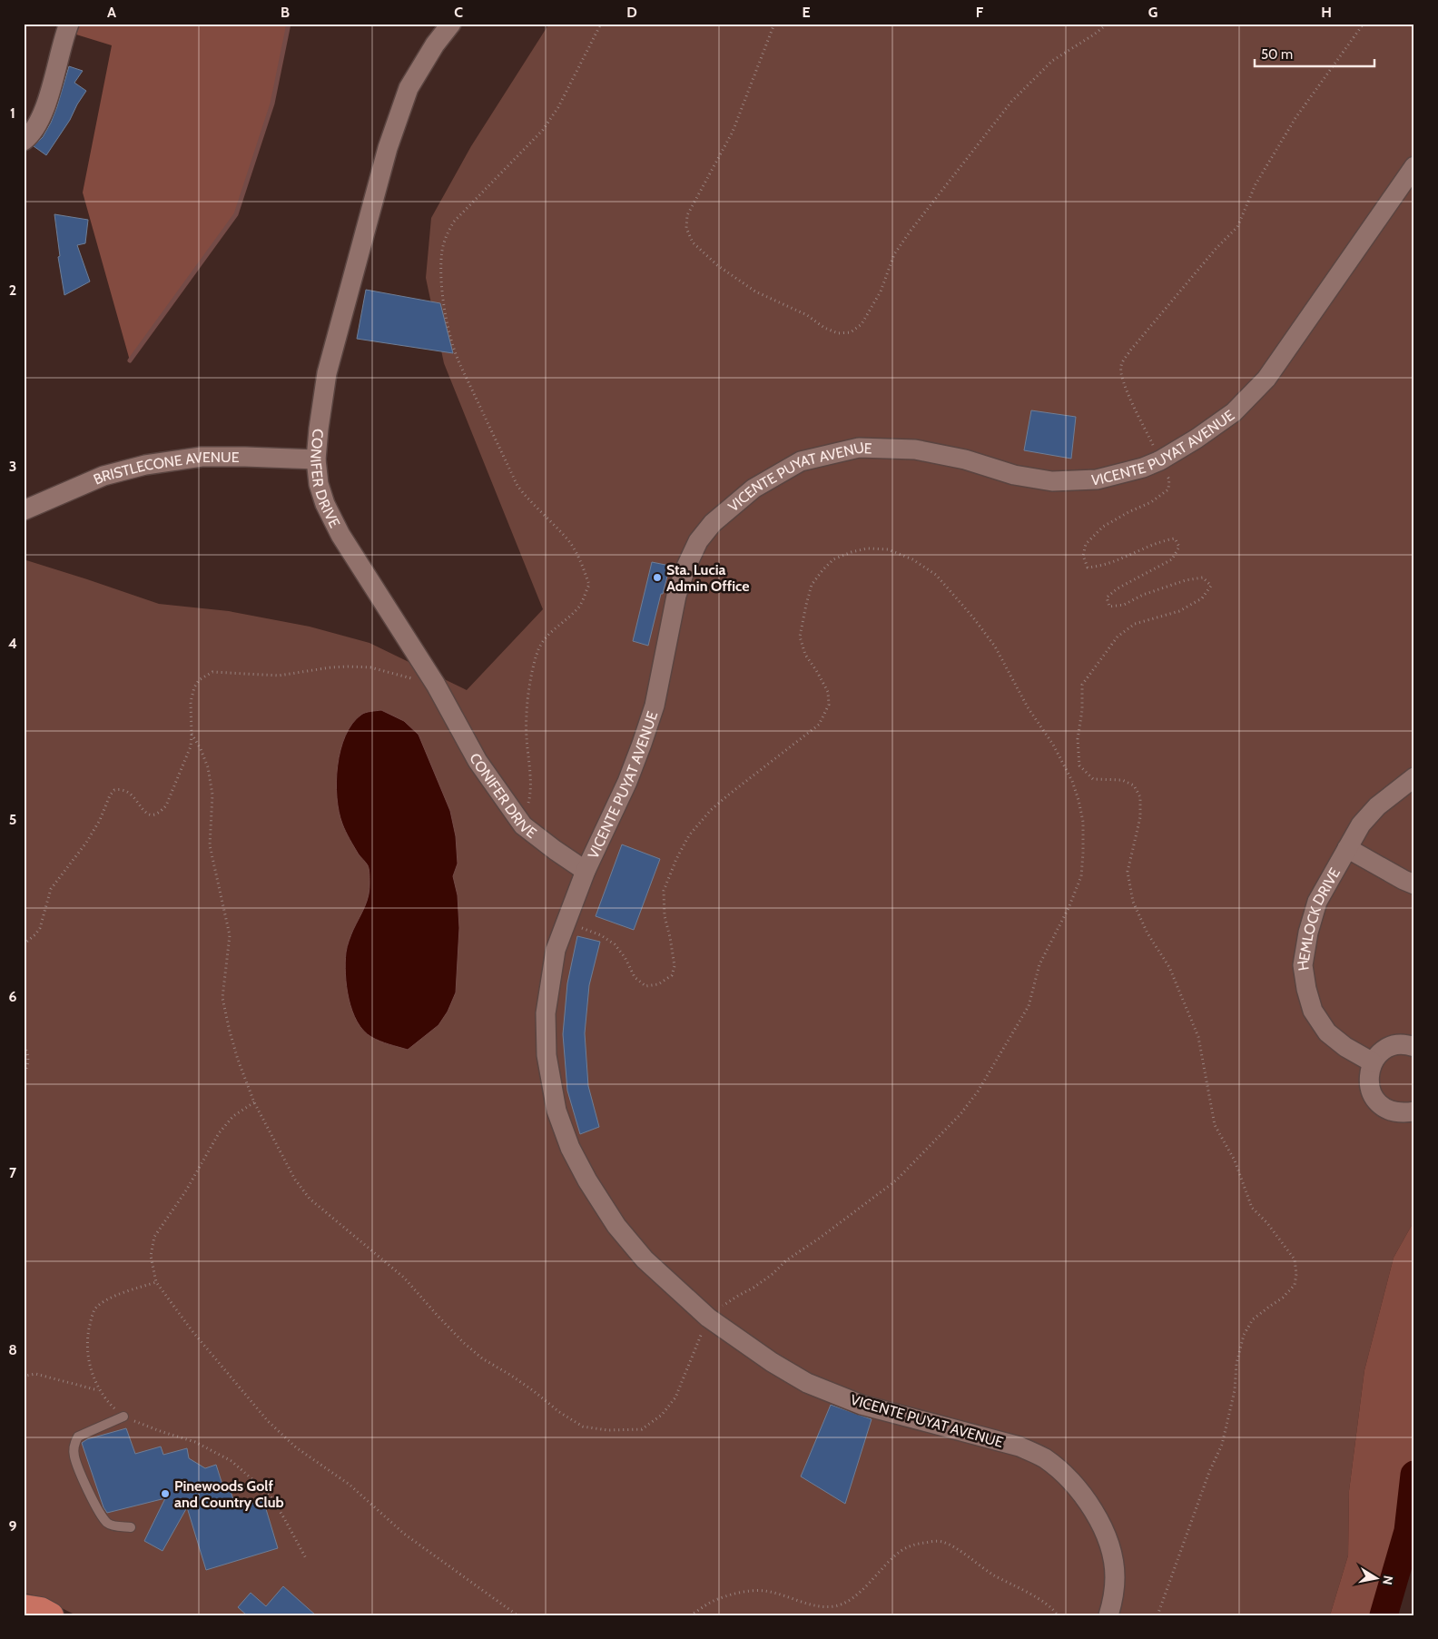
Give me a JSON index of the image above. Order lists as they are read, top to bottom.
{
  "streets": {
    "street": [
      "VICENTE PUYAT AVENUE",
      "BRISTLECONE AVENUE",
      "CONIFER DRIVE",
      "HEMLOCK DRIVE"
    ]
  },
  "crossings": [
    ["VICENTE PUYAT AVENUE", "CONIFER DRIVE"],
    ["BRISTLECONE AVENUE", "CONIFER DRIVE"]
  ],
  "places": ["Sta. Lucia Admin Office", "Pinewoods Golf and Country Club"],
  "scale_bar": "50 m",
  "north": "right",
  "grid": {
    "columns": [
      "A",
      "B",
      "C",
      "D",
      "E",
      "F",
      "G",
      "H"
    ],
    "rows": [
      "1",
      "2",
      "3",
      "4",
      "5",
      "6",
      "7",
      "8",
      "9"
    ]
  }
}
